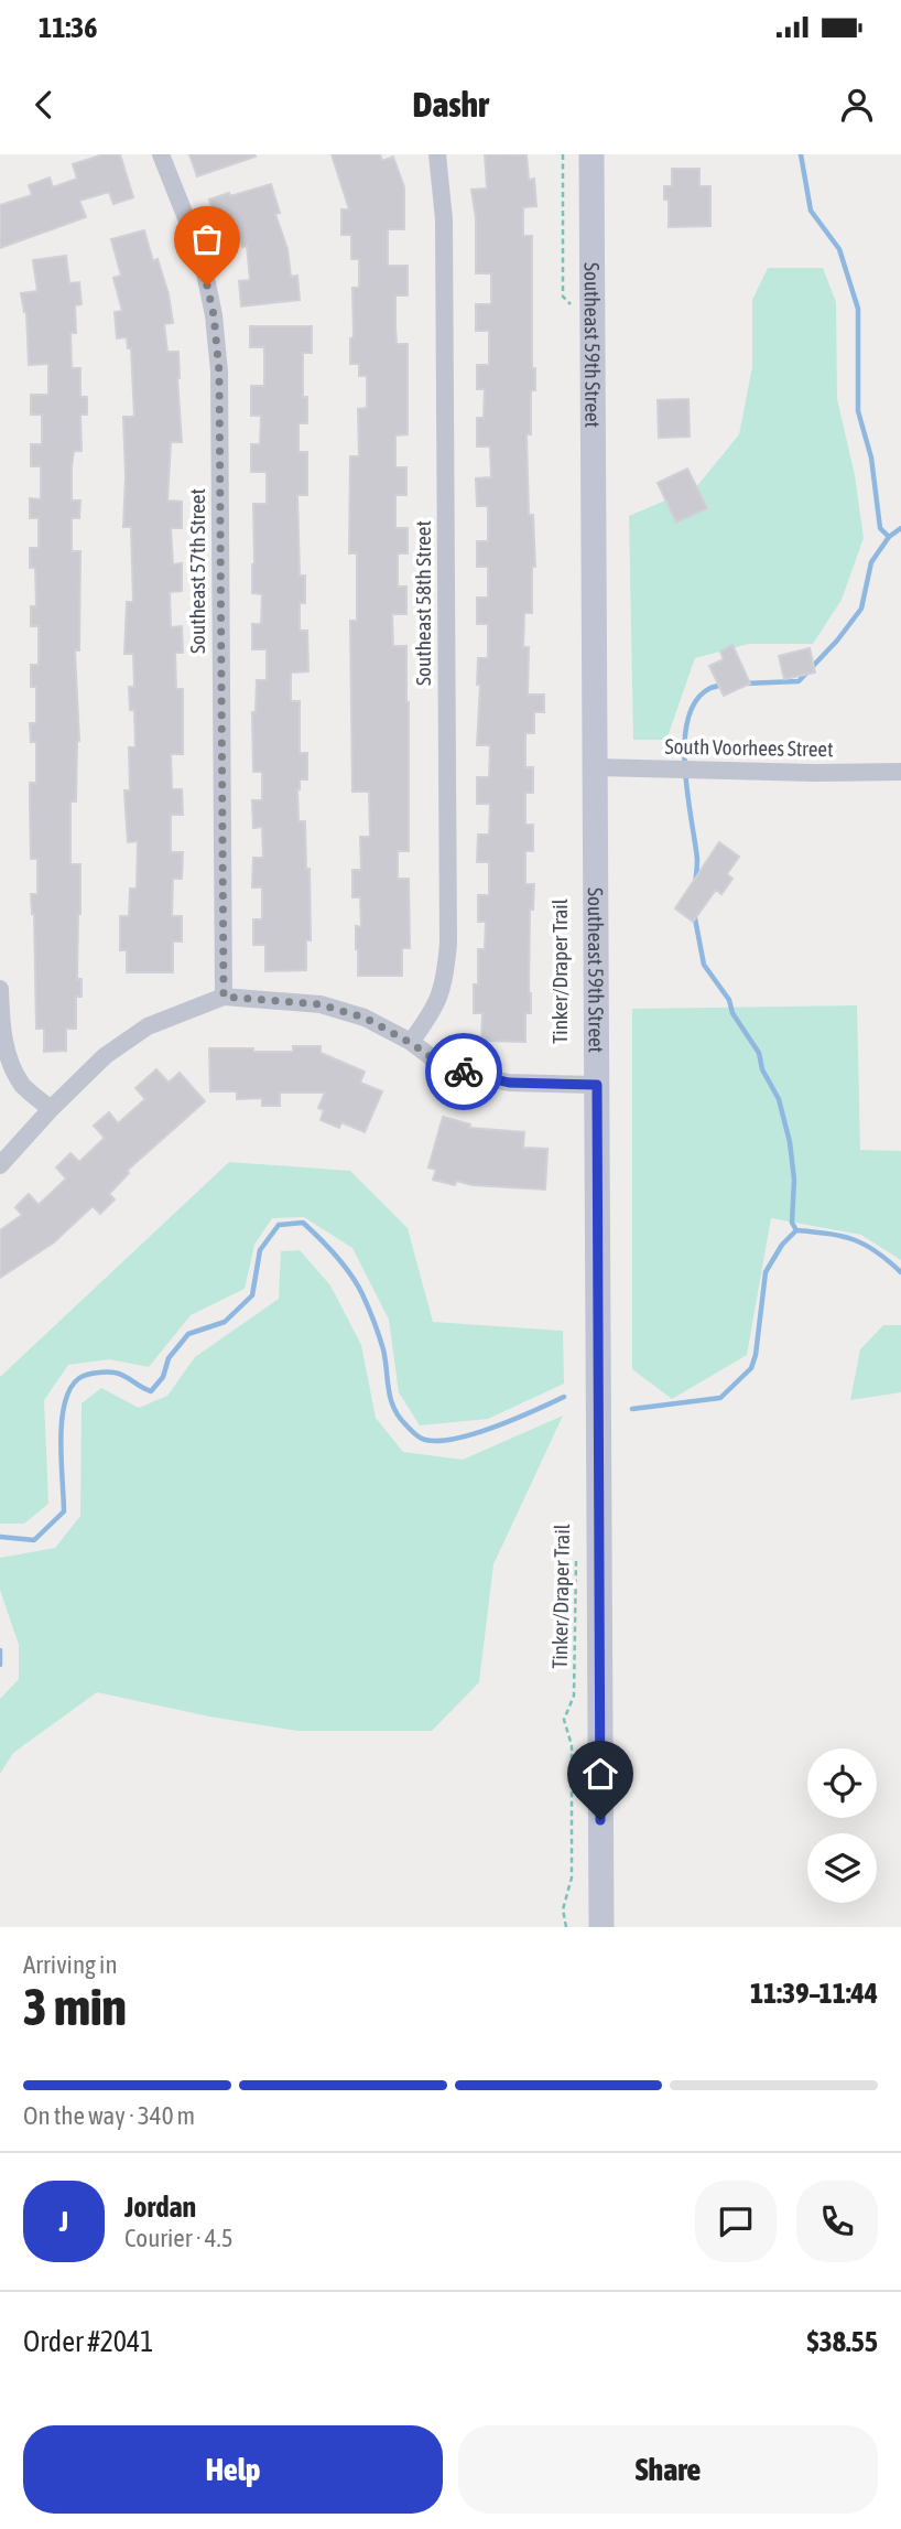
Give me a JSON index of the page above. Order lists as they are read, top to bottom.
{
  "streets": {
    "main road": ["Southeast 59th Street"],
    "street": ["Southeast 57th Street", "Southeast 58th Street", "South Voorhees Street"],
    "path": ["Tinker/Draper Trail"]
  },
  "crossings": [
    ["Southeast 59th Street", "South Voorhees Street"]
  ],
  "page": {
    "status": "11:36",
    "header": "Dashr",
    "heading": ["3 min", "Arriving in", "11:39–11:44"],
    "panel": [
      "Jordan",
      "Courier · 4.5",
      "Order #2041",
      "$38.55"
    ],
    "bar": "On the way · 340 m",
    "round": "J",
    "buttons": ["Help", "Share"]
  }
}
